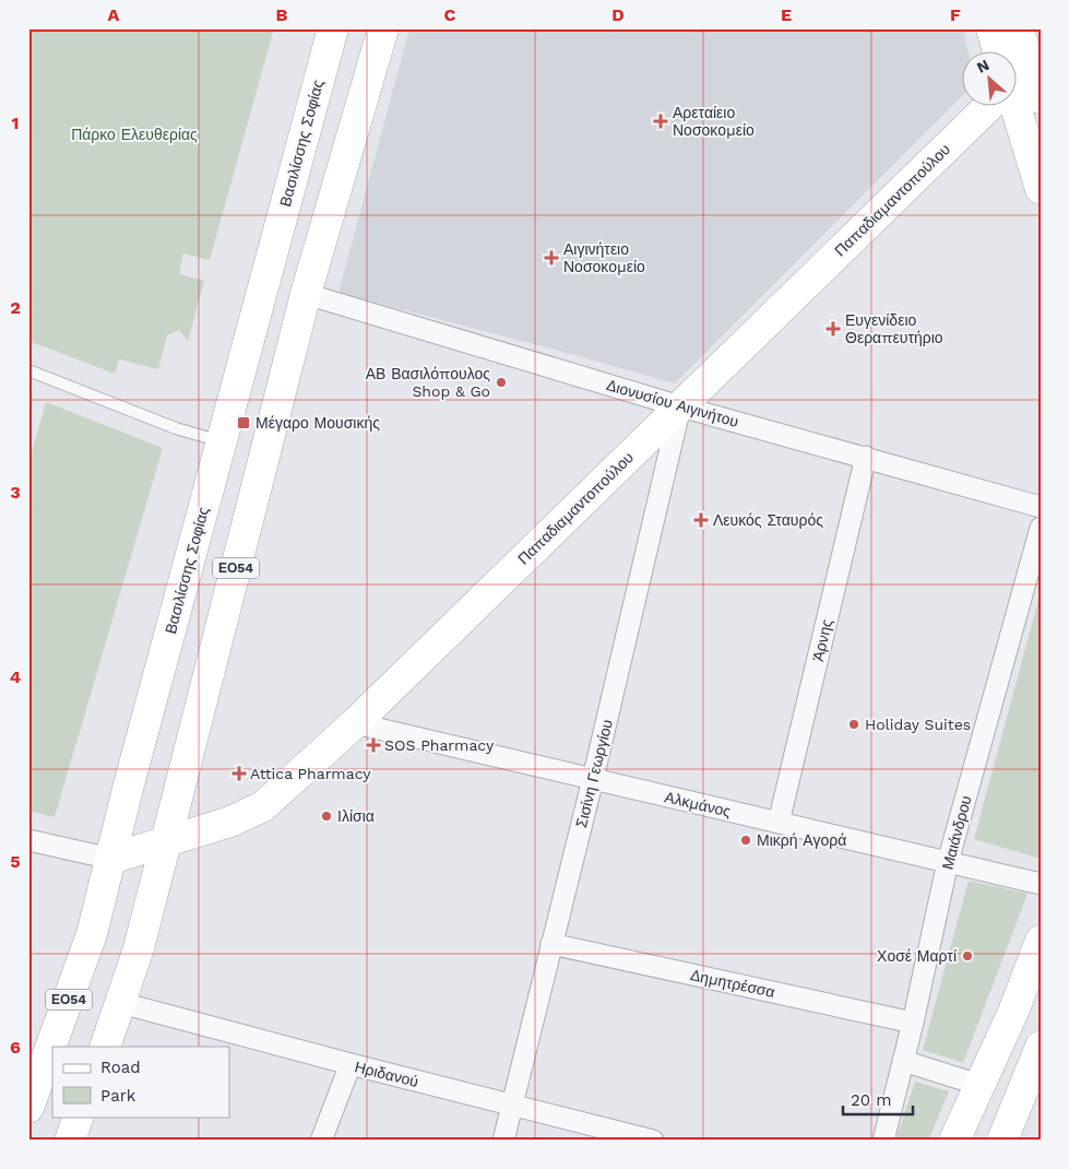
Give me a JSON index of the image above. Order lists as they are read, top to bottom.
{
  "streets": {
    "main road": ["Βασιλίσσης Σοφίας", "Παπαδιαμαντοπούλου", "ΕΟ54"],
    "street": [
      "Διονυσίου Αιγινήτου",
      "Άρνης",
      "Σισίνη Γεωργίου",
      "Αλκμάνος",
      "Μαιάνδρου",
      "Δημητρέσσα",
      "Ηριδανού"
    ]
  },
  "crossings": [
    ["Βασιλίσσης Σοφίας", "Παπαδιαμαντοπούλου"],
    ["Παπαδιαμαντοπούλου", "Διονυσίου Αιγινήτου"],
    ["Παπαδιαμαντοπούλου", "ΕΟ54"],
    ["Παπαδιαμαντοπούλου", "Σισίνη Γεωργίου"],
    ["Παπαδιαμαντοπούλου", "Αλκμάνος"],
    ["Διονυσίου Αιγινήτου", "ΕΟ54"],
    ["Διονυσίου Αιγινήτου", "Άρνης"],
    ["Διονυσίου Αιγινήτου", "Σισίνη Γεωργίου"],
    ["ΕΟ54", "Ηριδανού"],
    ["Άρνης", "Αλκμάνος"],
    ["Σισίνη Γεωργίου", "Αλκμάνος"],
    ["Σισίνη Γεωργίου", "Δημητρέσσα"],
    ["Σισίνη Γεωργίου", "Ηριδανού"],
    ["Αλκμάνος", "Μαιάνδρου"],
    ["Μαιάνδρου", "Δημητρέσσα"]
  ],
  "parks": ["Πάρκο Ελευθερίας"],
  "places": {
    "health": [
      "Αρεταίειο Νοσοκομείο",
      "Αιγινήτειο Νοσοκομείο",
      "Ευγενίδειο Θεραπευτήριο",
      "Λευκός Σταυρός",
      "SOS Pharmacy",
      "Attica Pharmacy"
    ],
    "other": [
      "ΑΒ Βασιλόπουλος Shop & Go",
      "Holiday Suites",
      "Ιλίσια",
      "Μικρή Αγορά",
      "Χοσέ Μαρτί"
    ],
    "transit": ["Μέγαρο Μουσικής"]
  },
  "legend": ["Road", "Park"],
  "scale_bar": "20 m",
  "north": "top left",
  "grid": {
    "columns": [
      "A",
      "B",
      "C",
      "D",
      "E",
      "F"
    ],
    "rows": [
      "1",
      "2",
      "3",
      "4",
      "5",
      "6"
    ]
  }
}
